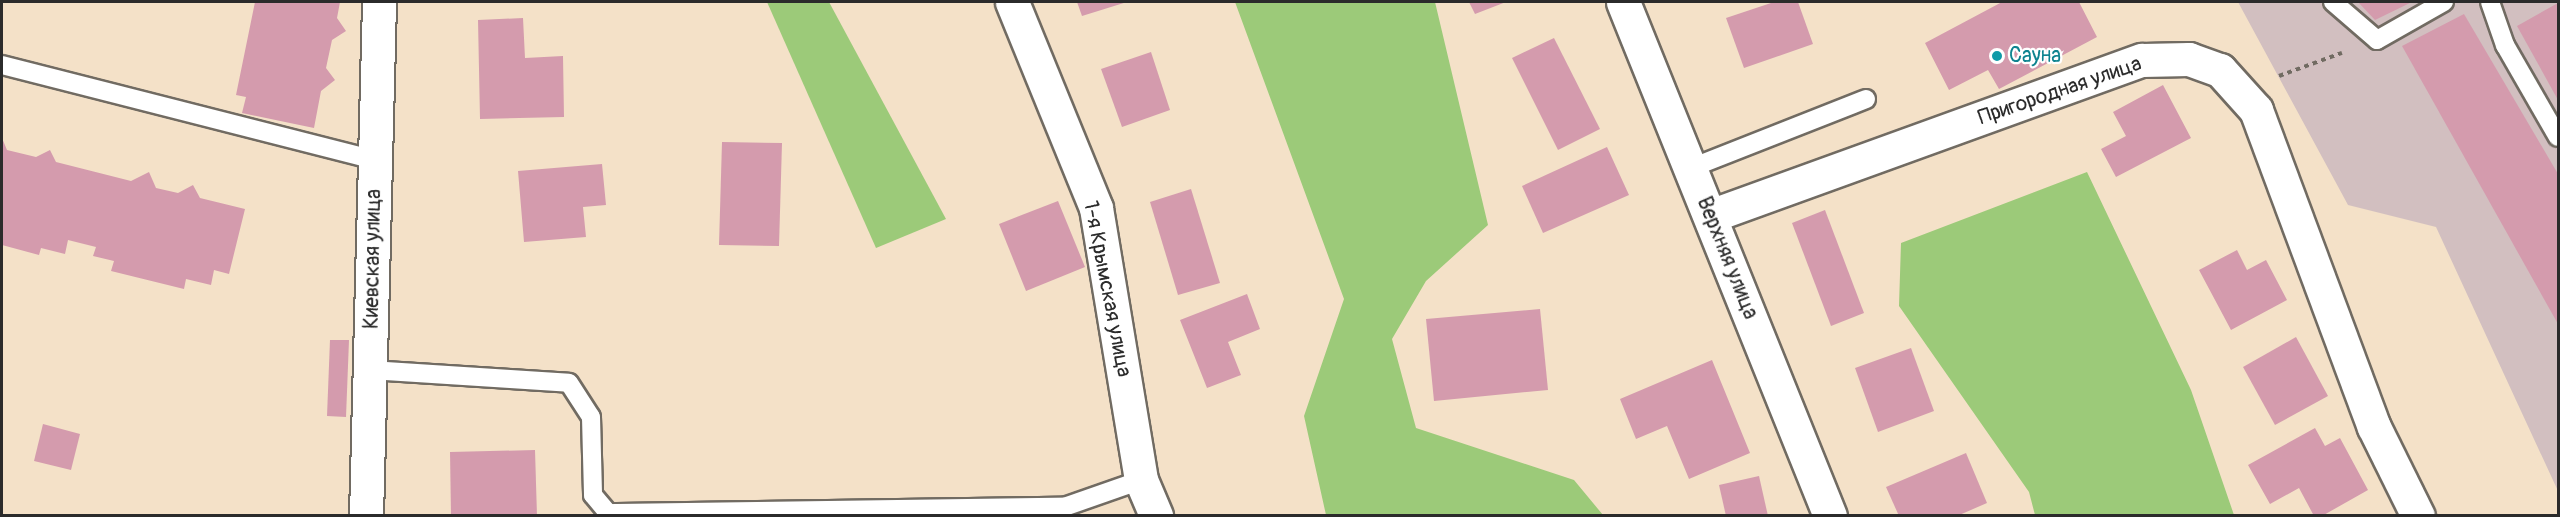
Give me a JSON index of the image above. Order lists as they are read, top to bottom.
{
  "streets": {
    "street": [
      "Пригородная улица",
      "Верхняя улица",
      "Киевская улица",
      "1-я Крымская улица"
    ]
  },
  "crossings": [
    ["Пригородная улица", "Верхняя улица"]
  ],
  "places": ["Сауна"]
}
